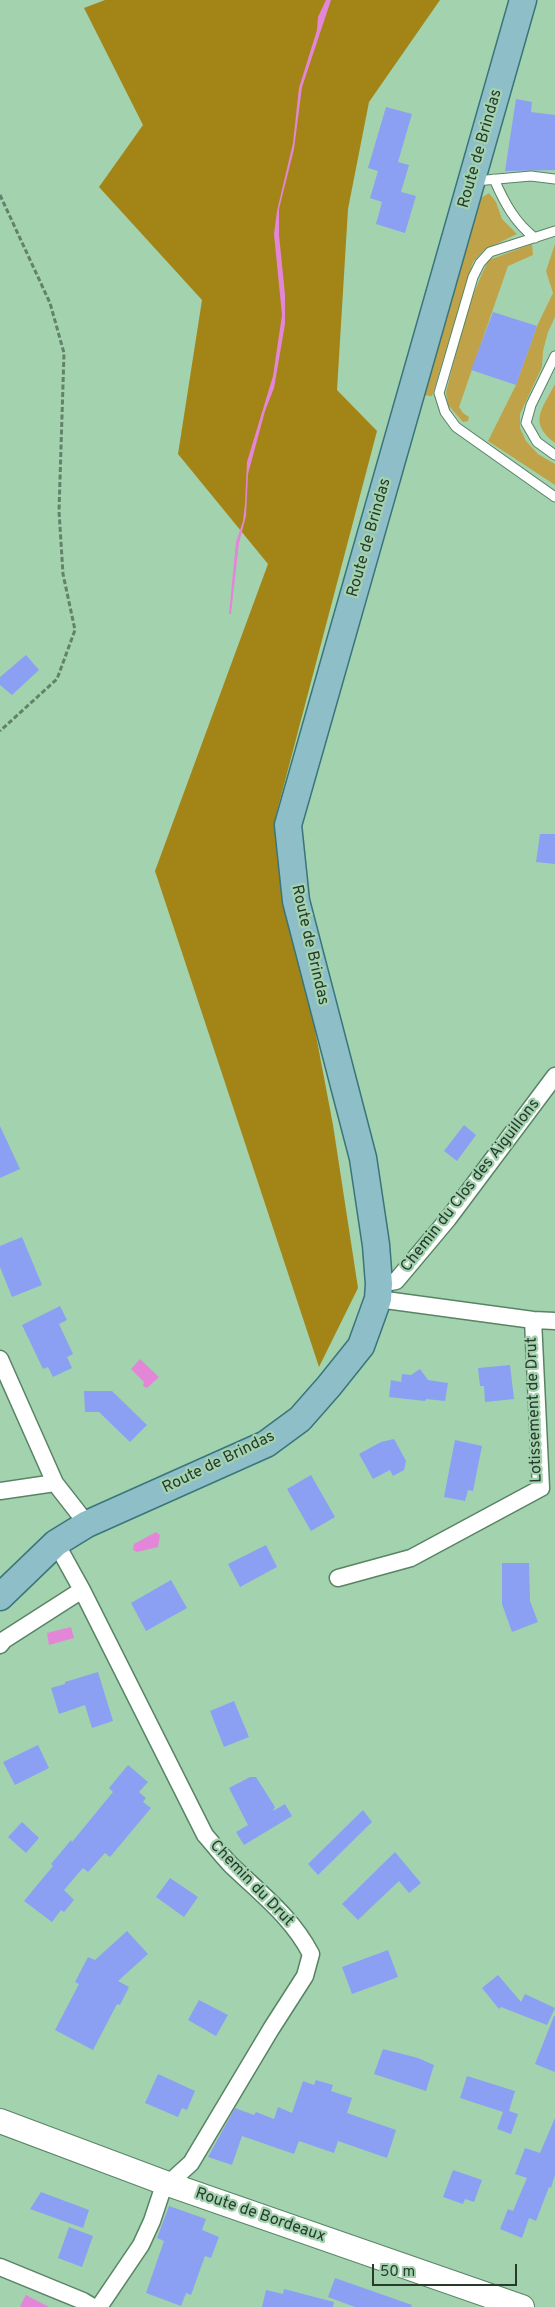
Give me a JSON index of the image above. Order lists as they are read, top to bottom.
{
  "streets": {
    "main road": ["Route de Brindas", "Route de Bordeaux"],
    "street": ["Chemin du Clos des Aiguillons", "Lotissement de Drut", "Chemin du Drut"]
  },
  "crossings": [
    ["Route de Brindas", "Chemin du Clos des Aiguillons"],
    ["Route de Brindas", "Chemin du Drut"],
    ["Chemin du Drut", "Route de Bordeaux"]
  ],
  "scale_bar": "50 m"
}
